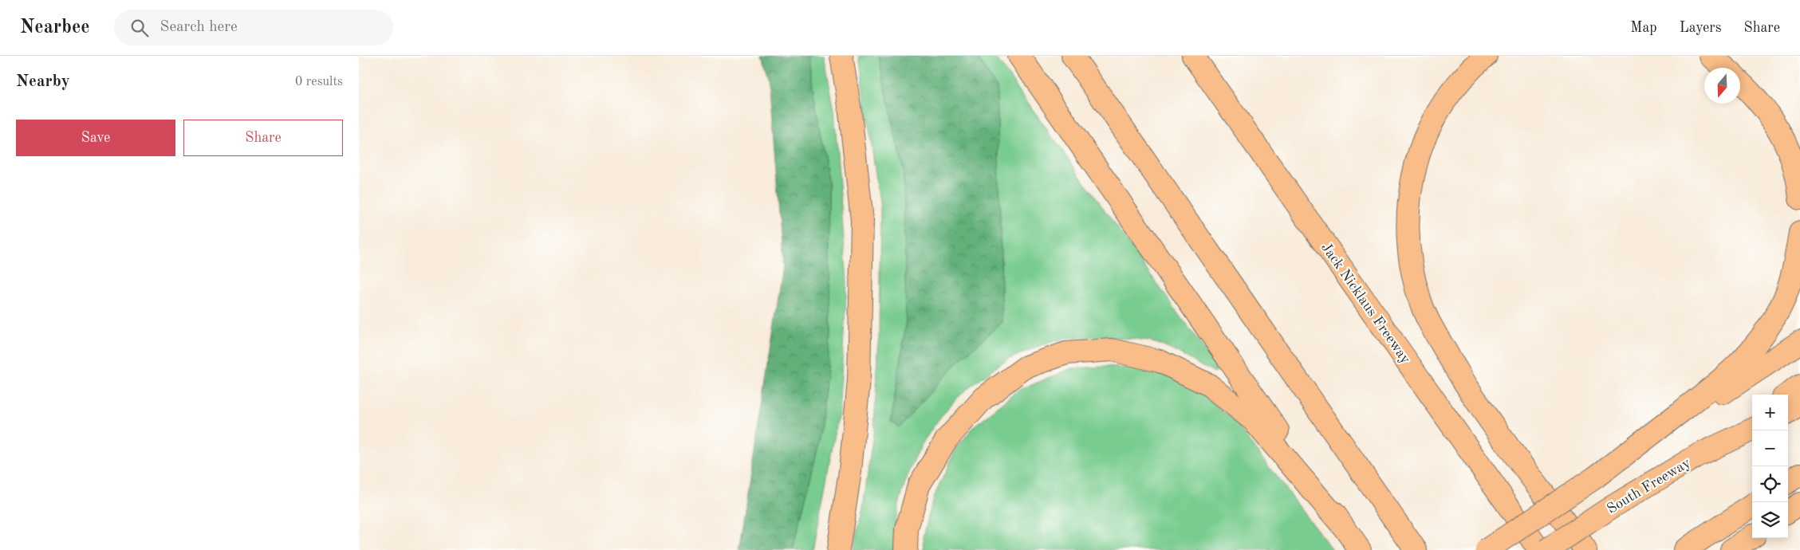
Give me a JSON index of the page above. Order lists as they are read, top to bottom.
{
  "streets": {
    "highway": ["Jack Nicklaus Freeway", "South Freeway"]
  },
  "north": "bottom",
  "page": {
    "header": "Nearbee",
    "search": "Search here",
    "nav": ["Map", "Layers", "Share"],
    "heading": ["Nearby", "0 results"],
    "buttons": ["Save", "Share"],
    "map_buttons": ["+", "−"]
  }
}
